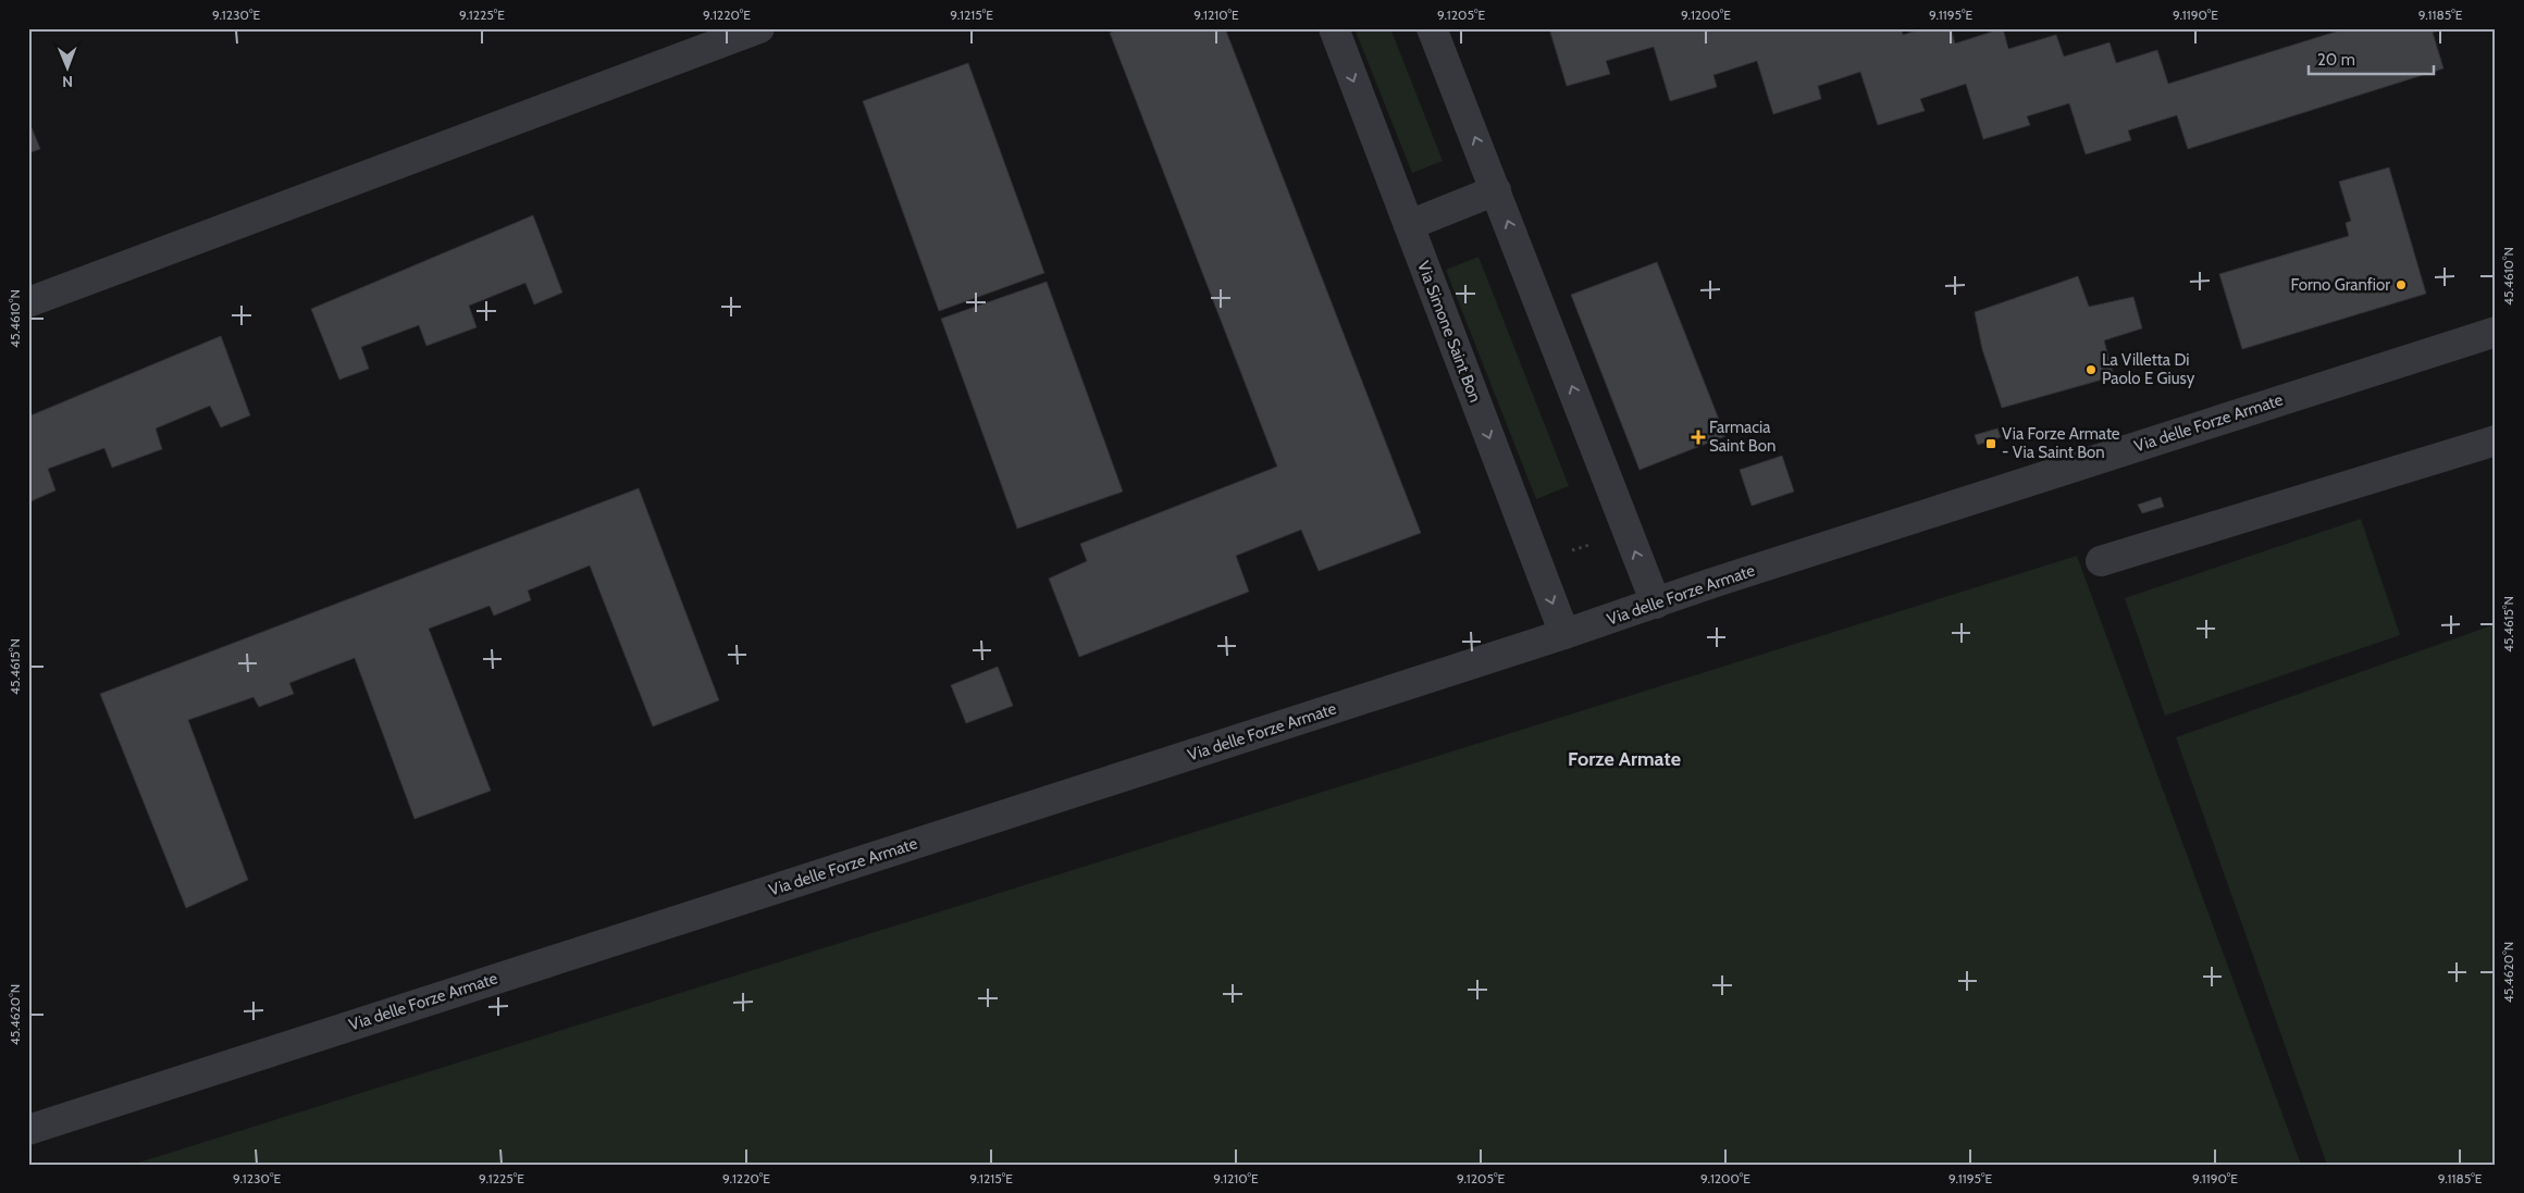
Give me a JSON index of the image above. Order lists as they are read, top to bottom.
{
  "streets": {
    "street": ["Via Simone Saint Bon", "Via delle Forze Armate"]
  },
  "crossings": [
    ["Via Simone Saint Bon", "Via delle Forze Armate"]
  ],
  "districts": ["Forze Armate"],
  "places": {
    "other": ["Forno Granfior", "La Villetta Di Paolo E Giusy"],
    "health": ["Farmacia Saint Bon"],
    "transit": ["Via Forze Armate - Via Saint Bon"]
  },
  "scale_bar": "20 m",
  "north": "bottom",
  "coordinates": [
    "9.1230°E",
    "9.1225°E",
    "9.1220°E",
    "9.1215°E",
    "9.1210°E",
    "9.1205°E",
    "9.1200°E",
    "9.1195°E",
    "9.1190°E",
    "9.1185°E",
    "45.4610°N",
    "45.4615°N",
    "45.4620°N"
  ]
}
